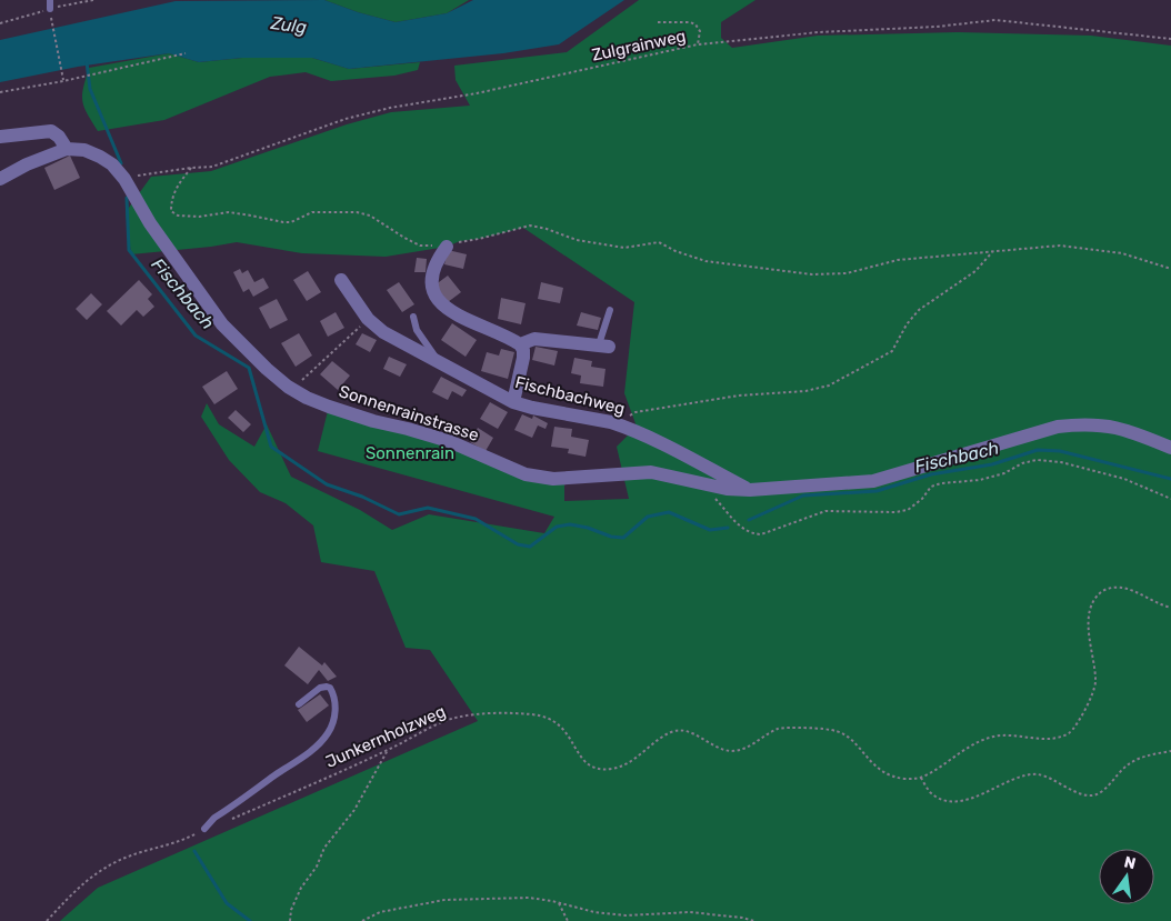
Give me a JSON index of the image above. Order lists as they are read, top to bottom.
{
  "streets": {
    "street": ["Fischbachweg", "Sonnenrainstrasse"],
    "path": ["Zulgrainweg", "Junkernholzweg"]
  },
  "crossings": [
    ["Zulgrainweg", "Sonnenrainstrasse"],
    ["Fischbachweg", "Sonnenrainstrasse"]
  ],
  "water": ["Zulg", "Fischbach"],
  "parks": ["Sonnenrain"],
  "north": "top"
}
